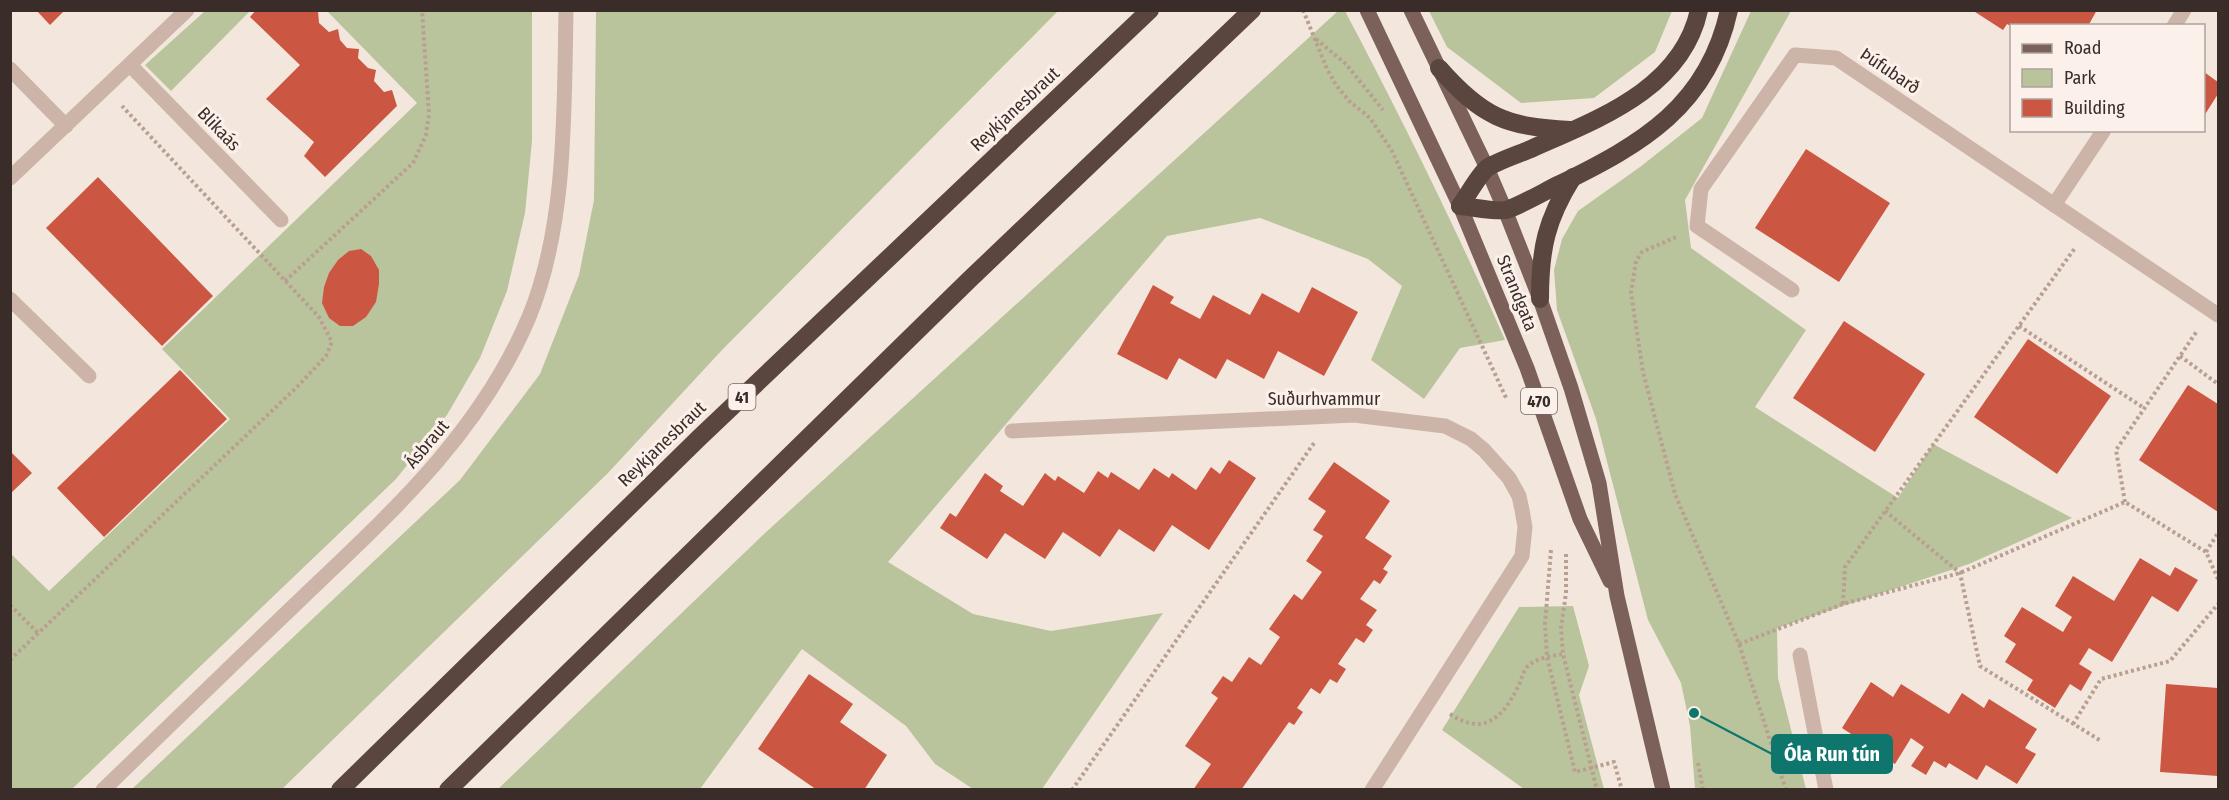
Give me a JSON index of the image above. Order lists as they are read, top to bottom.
{
  "streets": {
    "highway": ["Reykjanesbraut", "41"],
    "main road": ["Strandgata", "470"],
    "street": [
      "Þúfubarð",
      "Blikaás",
      "Suðurhvammur",
      "Ásbraut"
    ]
  },
  "places": ["Óla Run tún"],
  "legend": ["Road", "Park", "Building"]
}
